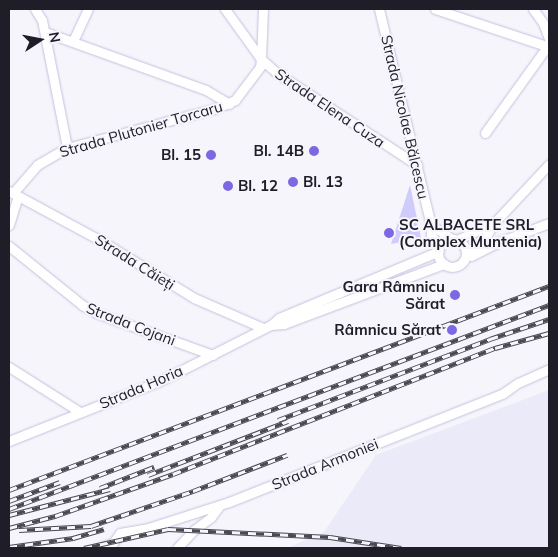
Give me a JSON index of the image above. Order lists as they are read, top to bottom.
{
  "streets": {
    "street": [
      "Strada Elena Cuza",
      "Strada Nicolae Bălcescu",
      "Strada Plutonier Torcaru",
      "Strada Căieți",
      "Strada Cojani",
      "Strada Horia",
      "Strada Armoniei"
    ]
  },
  "crossings": [
    ["Strada Elena Cuza", "Strada Nicolae Bălcescu"],
    ["Strada Elena Cuza", "Strada Plutonier Torcaru"],
    ["Strada Nicolae Bălcescu", "Strada Horia"],
    ["Strada Plutonier Torcaru", "Strada Căieți"],
    ["Strada Căieți", "Strada Horia"],
    ["Strada Cojani", "Strada Horia"]
  ],
  "places": [
    "Bl. 14B",
    "Bl. 15",
    "Bl. 13",
    "Bl. 12",
    "SC ALBACETE SRL (Complex Muntenia)",
    "Gara Râmnicu Sărat",
    "Râmnicu Sărat"
  ],
  "north": "right"
}
